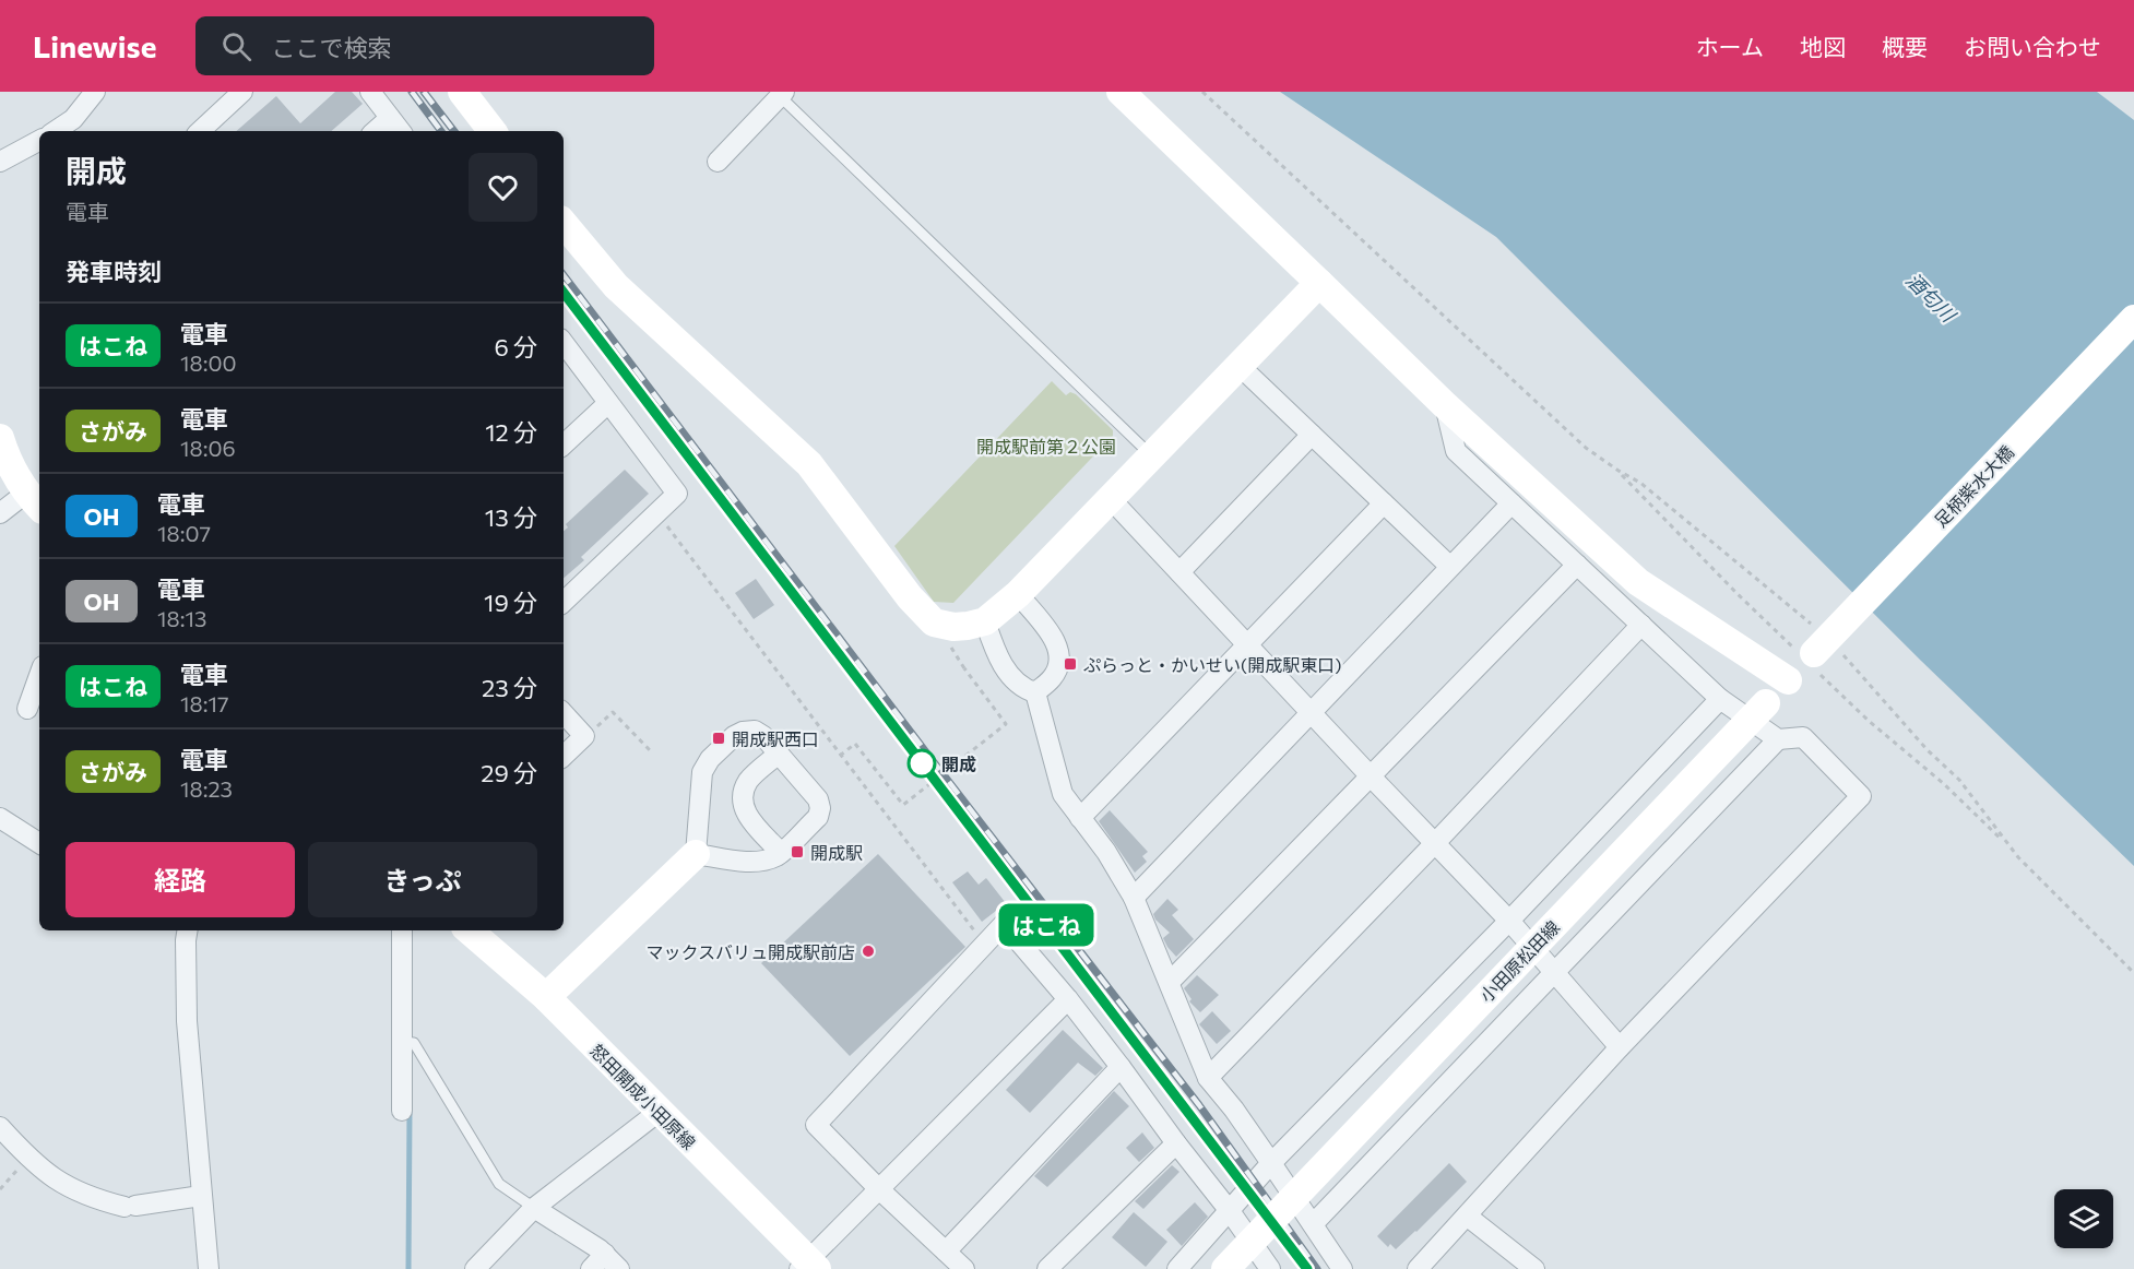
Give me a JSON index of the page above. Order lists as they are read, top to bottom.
{
  "streets": {
    "street": ["足柄紫水大橋", "小田原松田線", "怒田開成小田原線"]
  },
  "crossings": [
    ["足柄紫水大橋", "小田原松田線"]
  ],
  "water": ["酒匂川"],
  "parks": ["開成駅前第２公園"],
  "places": {
    "transit": ["ぷらっと・かいせい(開成駅東口)", "開成駅西口", "開成駅"],
    "other": ["開成", "マックスバリュ開成駅前店"]
  },
  "page": {
    "header": "Linewise",
    "search": "ここで検索",
    "nav": [
      "ホーム",
      "地図",
      "概要",
      "お問い合わせ"
    ],
    "on_map": "はこね",
    "heading": [
      ["開成", "電車"],
      "発車時刻"
    ],
    "list": [
      {
        "mark": "はこね",
        "name": "電車",
        "note": "18:00",
        "value": "6 分"
      },
      {
        "mark": "さがみ",
        "name": "電車",
        "note": "18:06",
        "value": "12 分"
      },
      {
        "mark": "OH",
        "name": "電車",
        "note": "18:07",
        "value": "13 分"
      },
      {
        "mark": "OH",
        "name": "電車",
        "note": "18:13",
        "value": "19 分"
      },
      {
        "mark": "はこね",
        "name": "電車",
        "note": "18:17",
        "value": "23 分"
      },
      {
        "mark": "さがみ",
        "name": "電車",
        "note": "18:23",
        "value": "29 分"
      }
    ],
    "buttons": ["経路", "きっぷ"]
  }
}
